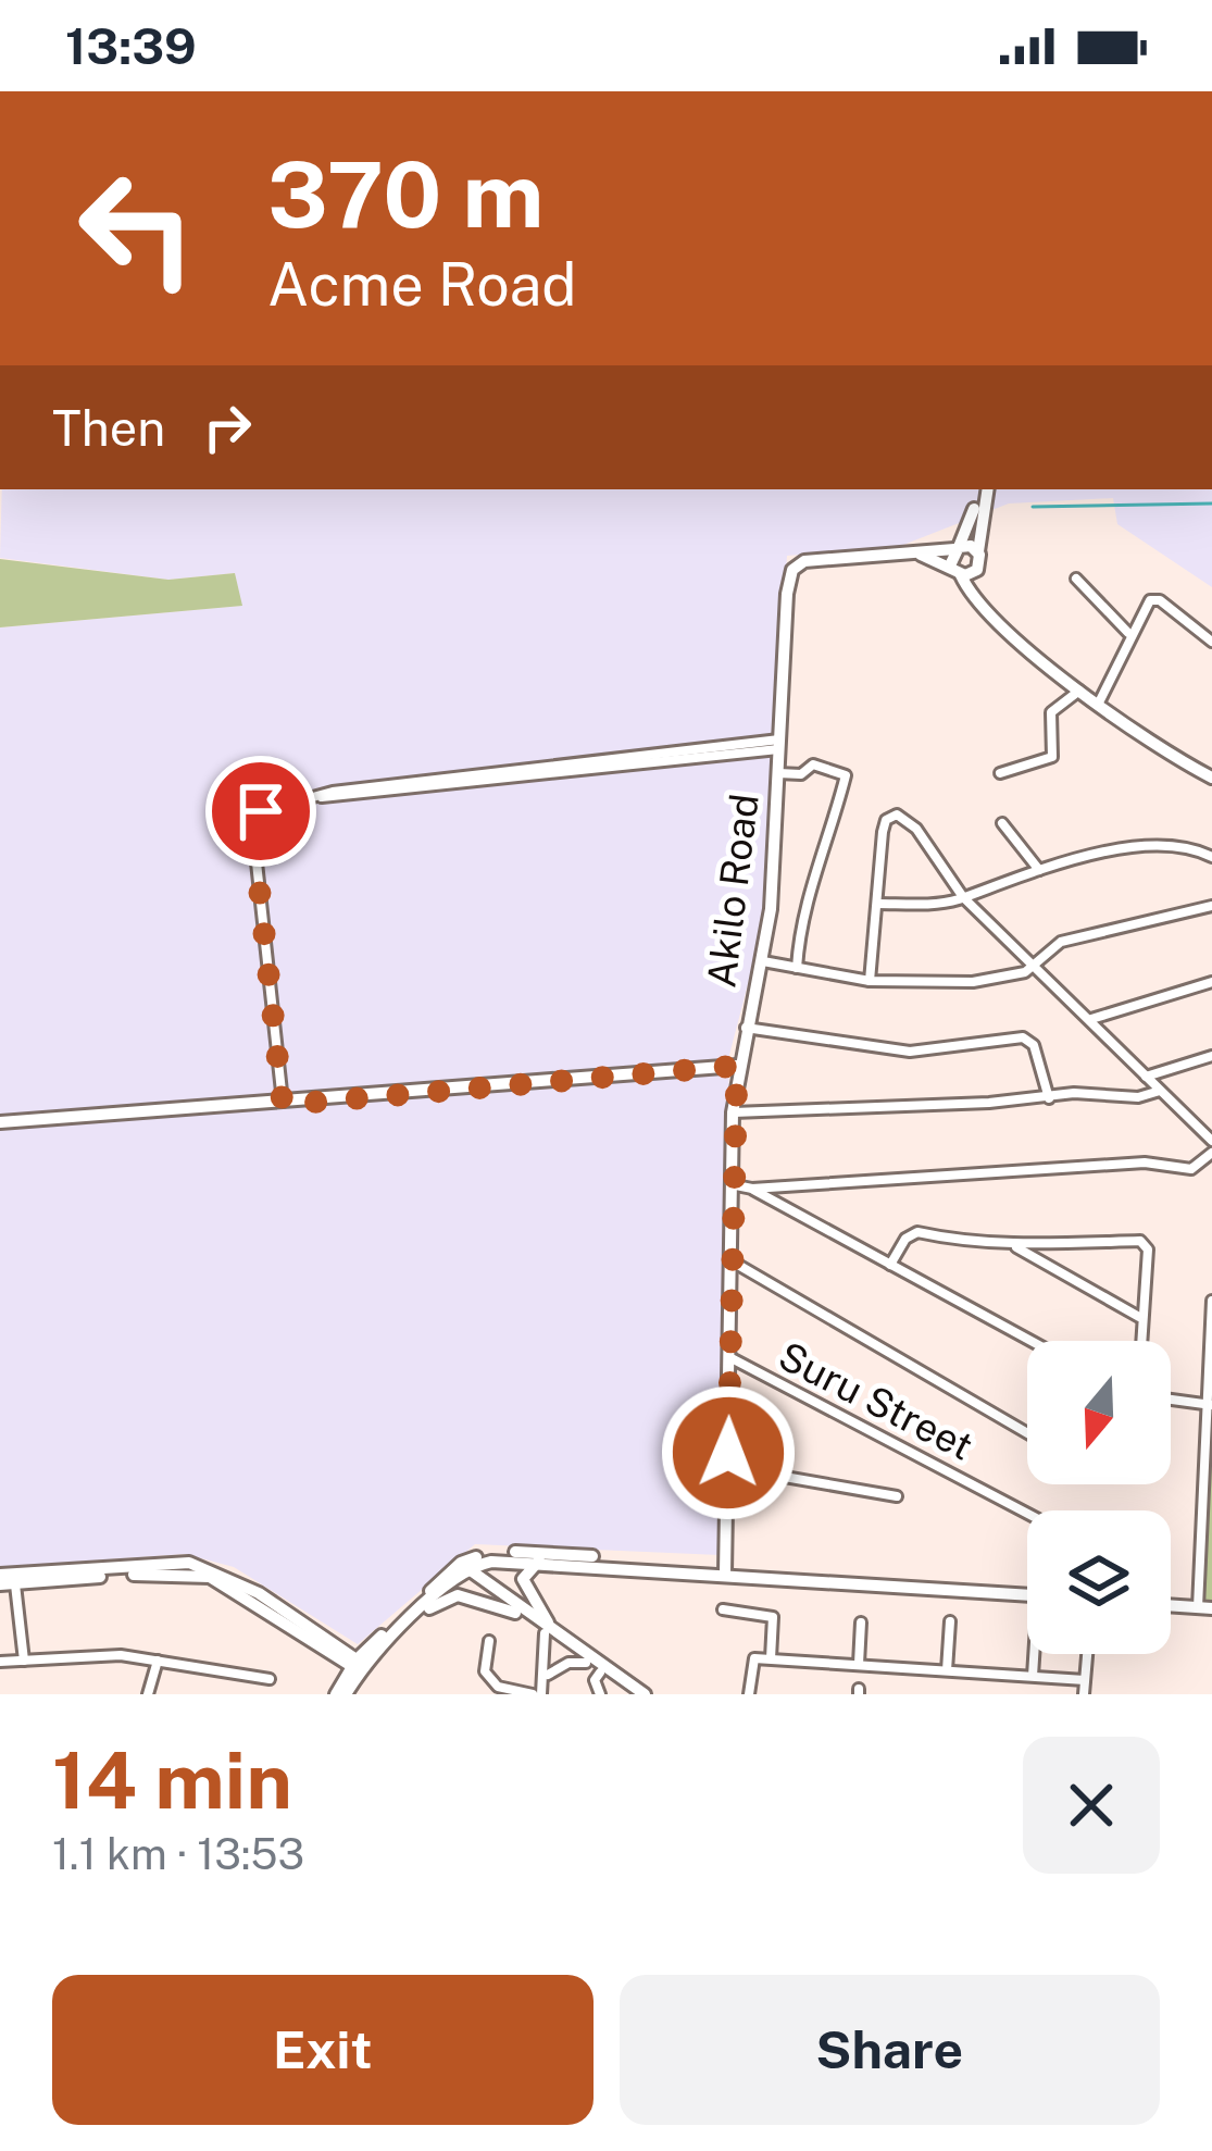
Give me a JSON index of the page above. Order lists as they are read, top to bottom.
{
  "streets": {
    "street": ["Akilo Road", "Suru Street"]
  },
  "crossings": [
    ["Akilo Road", "Suru Street"]
  ],
  "north": "bottom",
  "page": {
    "status": "13:39",
    "turn": ["370 m", "Acme Road"],
    "then": "Then",
    "heading": ["14 min", "1.1 km · 13:53"],
    "buttons": ["Exit", "Share"]
  }
}
